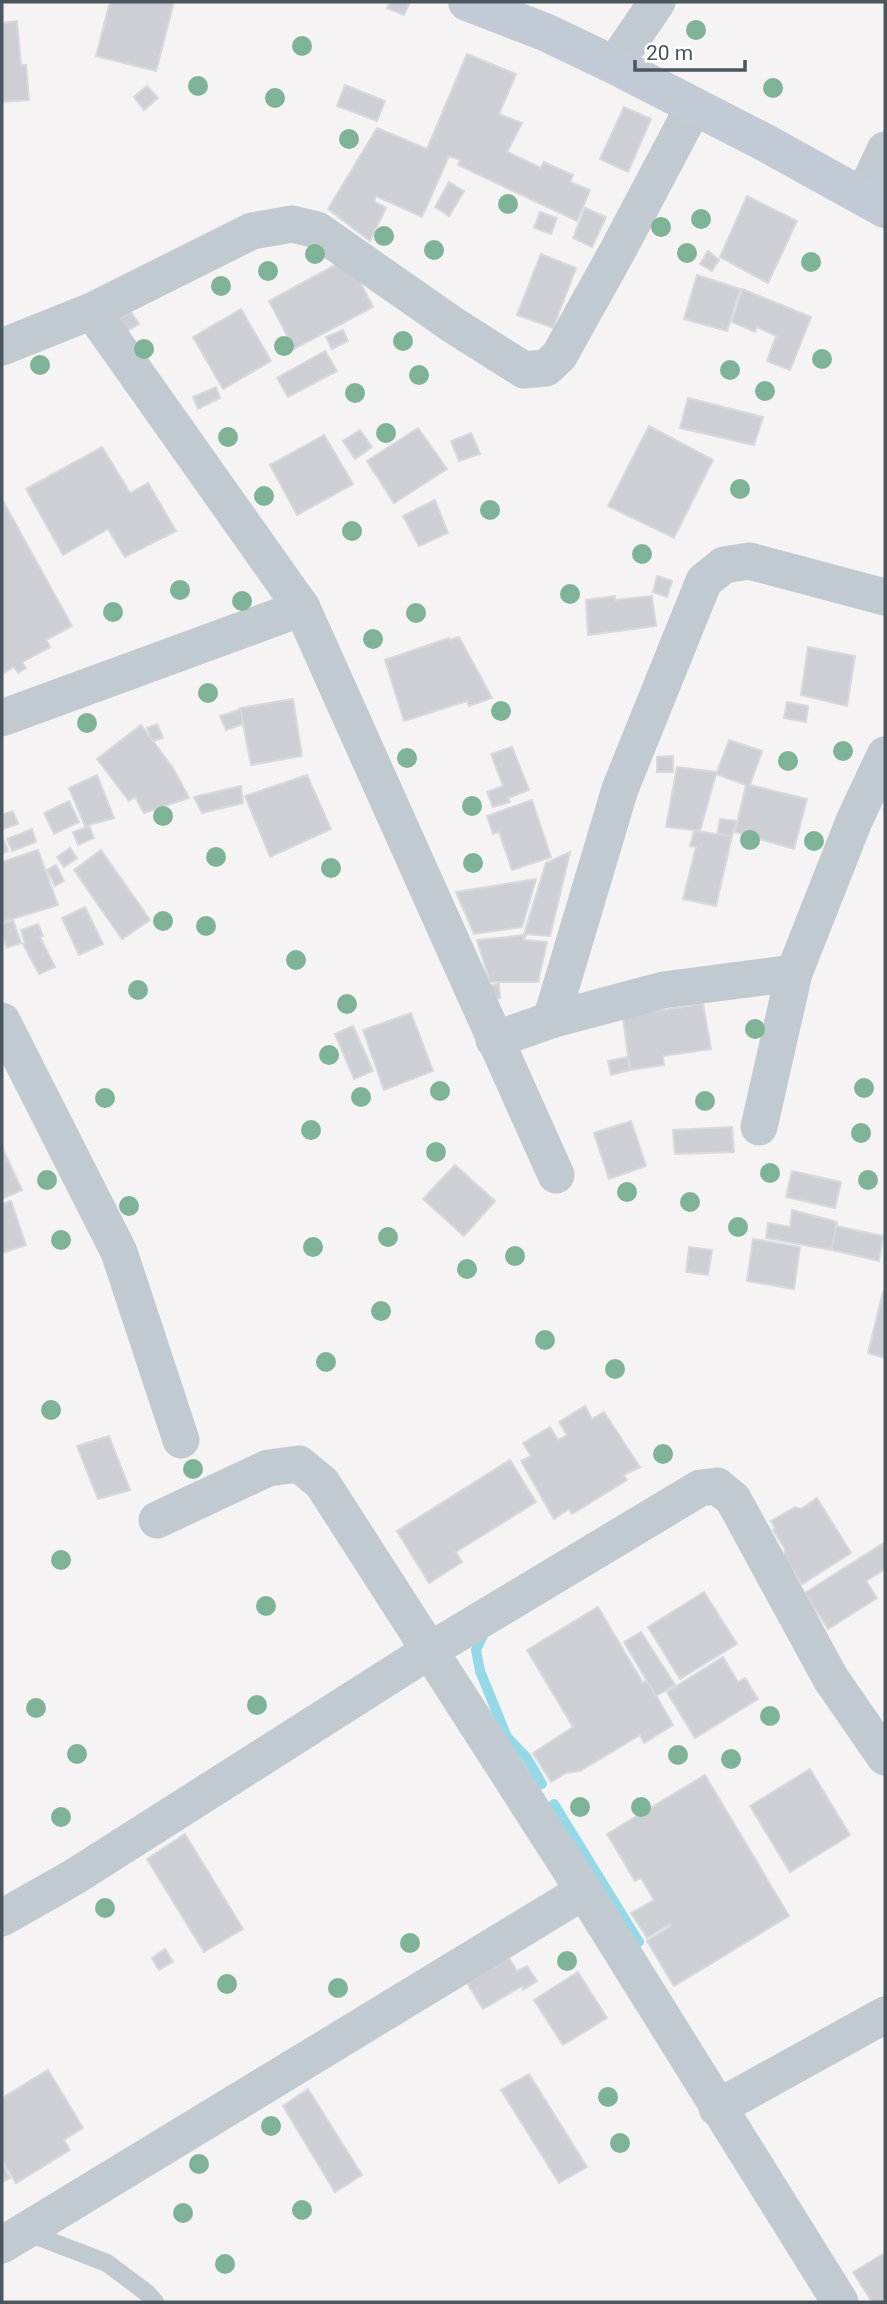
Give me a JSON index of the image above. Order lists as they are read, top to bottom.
{
  "scale_bar": "20 m"
}
